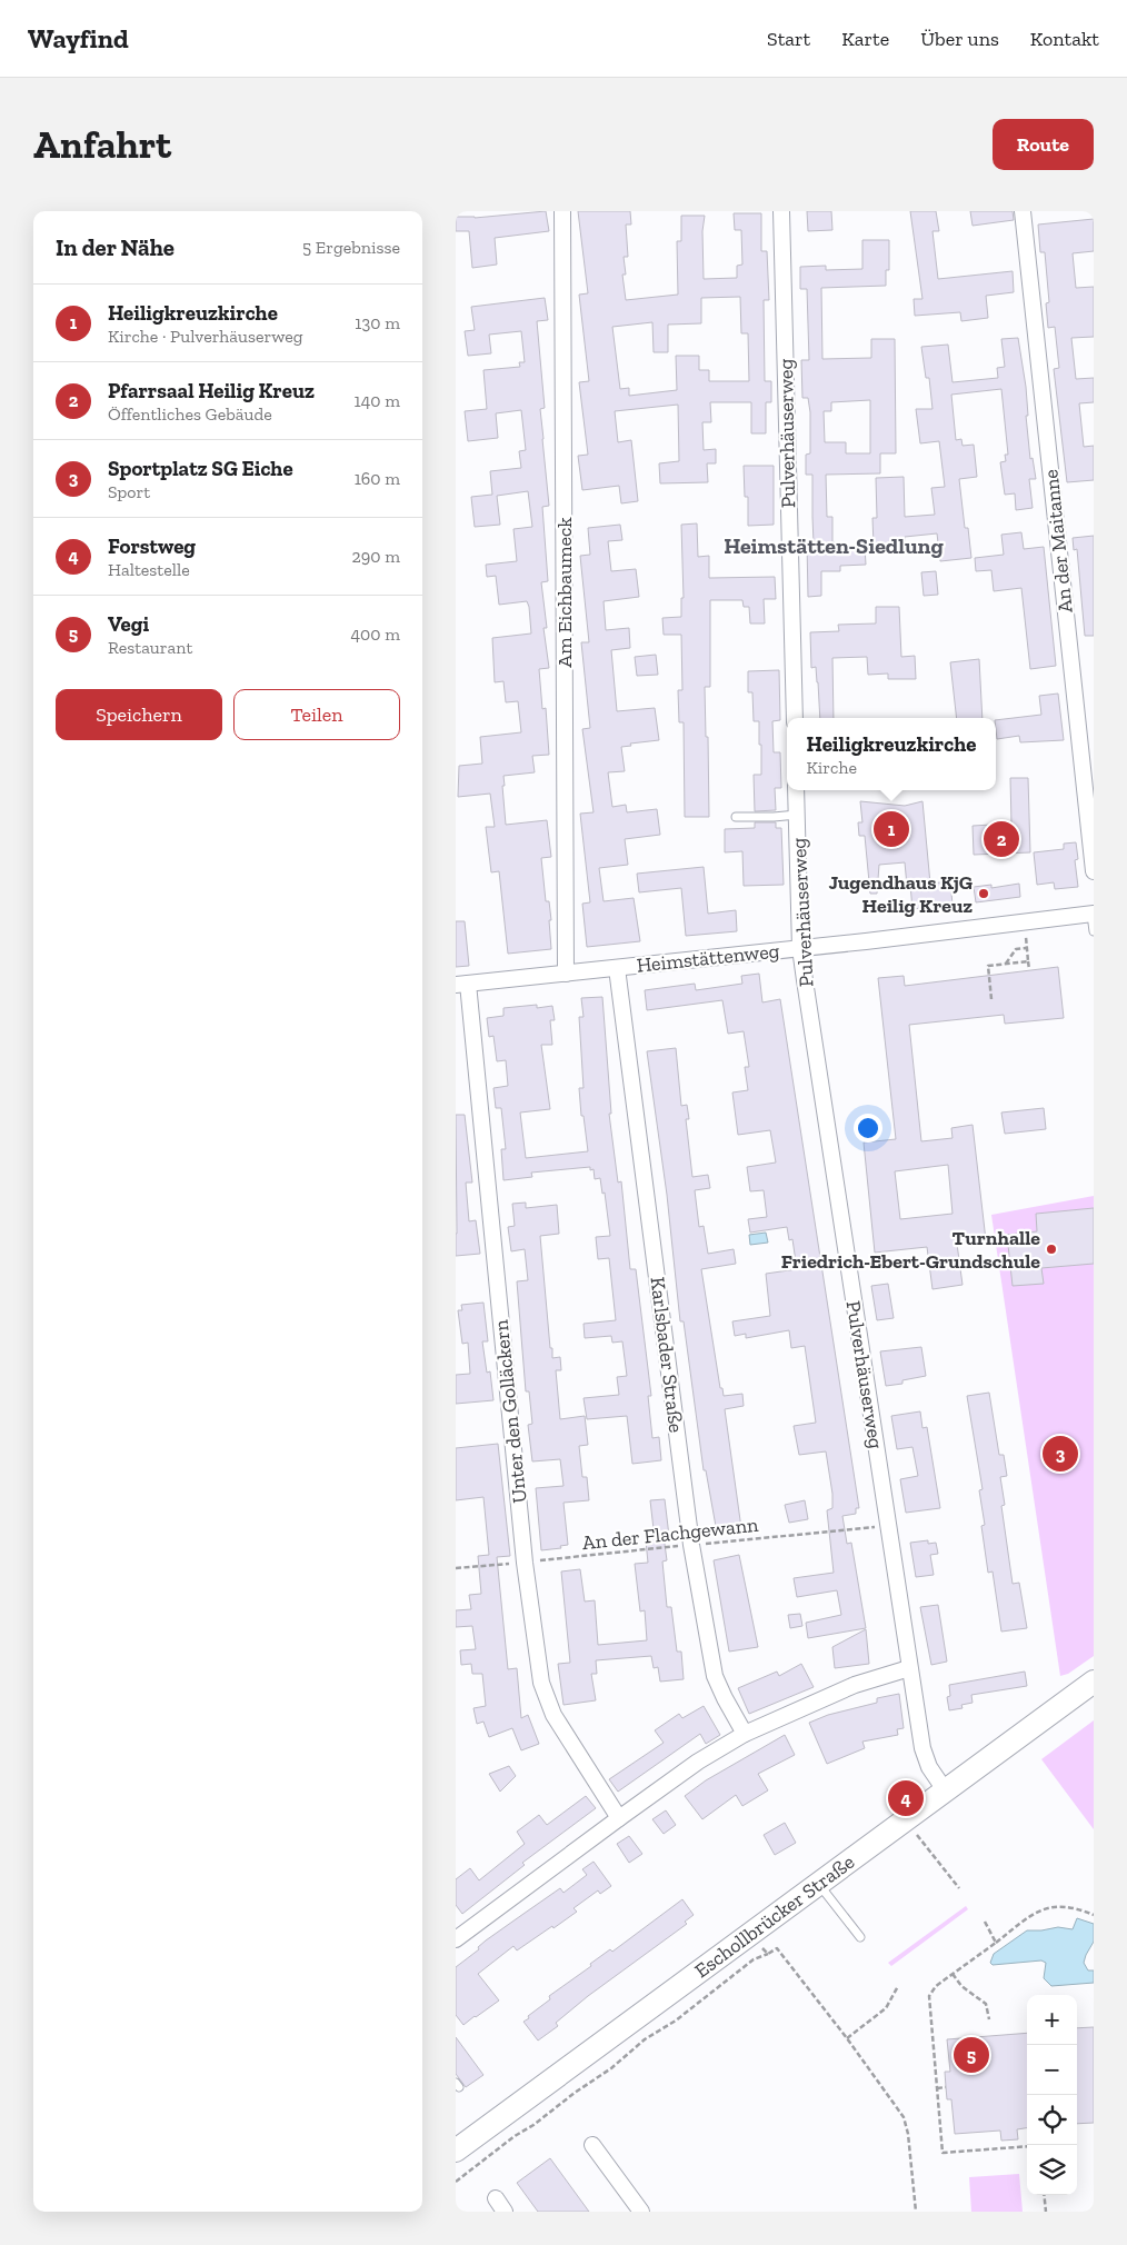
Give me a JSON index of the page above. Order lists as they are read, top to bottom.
{
  "streets": {
    "main road": ["Eschollbrücker Straße"],
    "street": [
      "Pulverhäuserweg",
      "An der Maitanne",
      "Am Eichbaumeck",
      "Heimstättenweg",
      "Karlsbader Straße",
      "Unter den Golläckern"
    ],
    "path": ["An der Flachgewann"]
  },
  "crossings": [
    ["Pulverhäuserweg", "Heimstättenweg"],
    ["Pulverhäuserweg", "An der Flachgewann"],
    ["Pulverhäuserweg", "Eschollbrücker Straße"],
    ["Am Eichbaumeck", "Heimstättenweg"],
    ["Heimstättenweg", "Karlsbader Straße"],
    ["Heimstättenweg", "Unter den Golläckern"],
    ["Karlsbader Straße", "An der Flachgewann"],
    ["Unter den Golläckern", "An der Flachgewann"]
  ],
  "districts": ["Heimstätten-Siedlung"],
  "places": ["Jugendhaus KjG Heilig Kreuz", "Turnhalle Friedrich-Ebert-Grundschule"],
  "page": {
    "header": "Wayfind",
    "nav": [
      "Start",
      "Karte",
      "Über uns",
      "Kontakt"
    ],
    "buttons": [
      "Route",
      ["Speichern", "Teilen"]
    ],
    "title": "Anfahrt",
    "heading": ["In der Nähe", "5 Ergebnisse"],
    "list": [
      {
        "mark": "1",
        "name": "Heiligkreuzkirche",
        "note": "Kirche · Pulverhäuserweg",
        "value": "130 m"
      },
      {
        "mark": "2",
        "name": "Pfarrsaal Heilig Kreuz",
        "note": "Öffentliches Gebäude",
        "value": "140 m"
      },
      {
        "mark": "3",
        "name": "Sportplatz SG Eiche",
        "note": "Sport",
        "value": "160 m"
      },
      {
        "mark": "4",
        "name": "Forstweg",
        "note": "Haltestelle",
        "value": "290 m"
      },
      {
        "mark": "5",
        "name": "Vegi",
        "note": "Restaurant",
        "value": "400 m"
      }
    ],
    "popup": ["Heiligkreuzkirche", "Kirche"],
    "pins": [
      "1",
      "2",
      "3",
      "4",
      "5"
    ],
    "map_buttons": ["+", "−"]
  }
}
